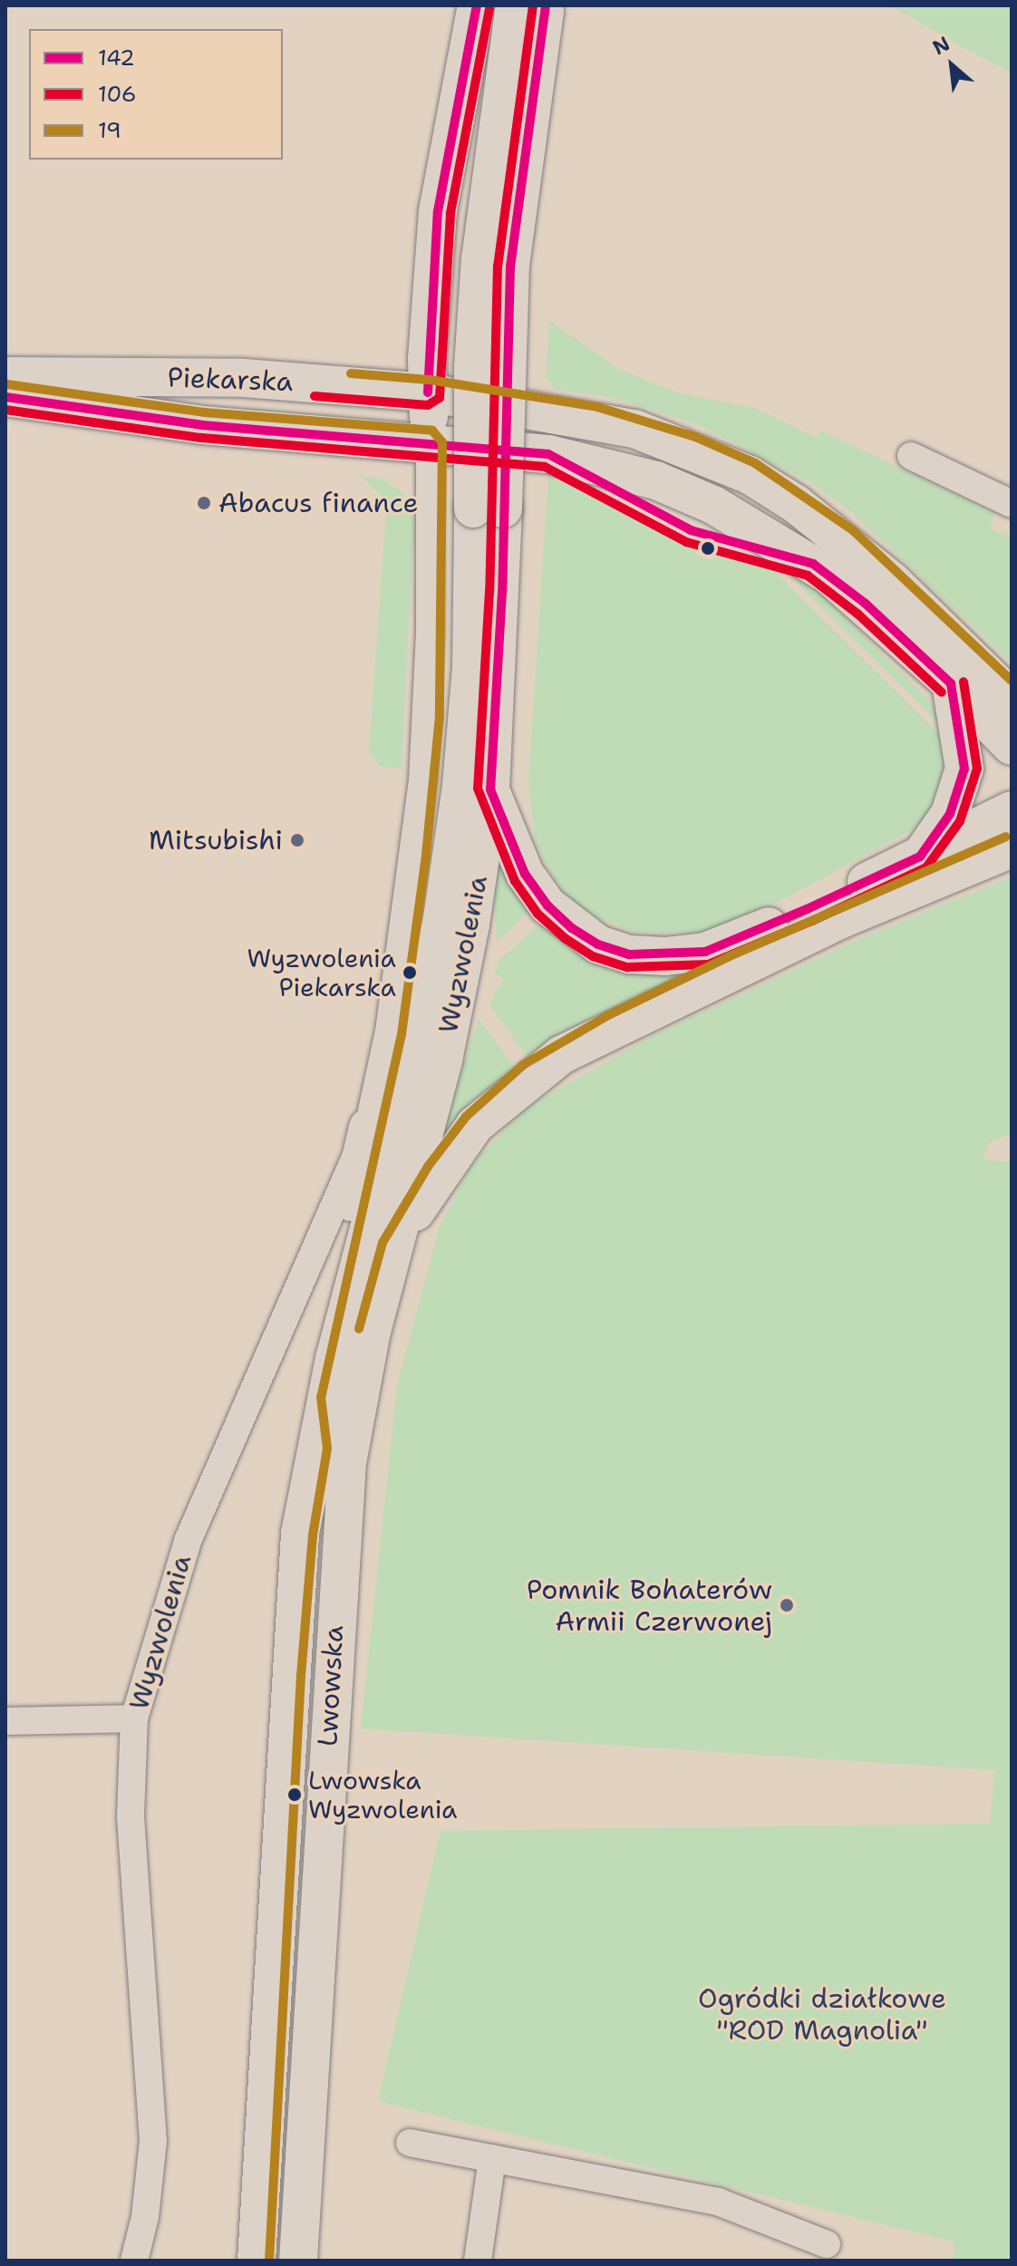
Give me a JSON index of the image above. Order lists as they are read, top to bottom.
{
  "streets": {
    "main road": ["Piekarska", "Wyzwolenia", "Lwowska"]
  },
  "crossings": [
    ["Piekarska", "Wyzwolenia"],
    ["Wyzwolenia", "Lwowska"]
  ],
  "parks": ["Ogródki działkowe \"ROD Magnolia\""],
  "places": [
    "Abacus finance",
    "Mitsubishi",
    "Wyzwolenia Piekarska",
    "Pomnik Bohaterów Armii Czerwonej",
    "Lwowska Wyzwolenia"
  ],
  "lines": ["transit line 142", "transit line 106", "transit line 19"],
  "legend": ["142", "106", "19"],
  "north": "top left"
}
